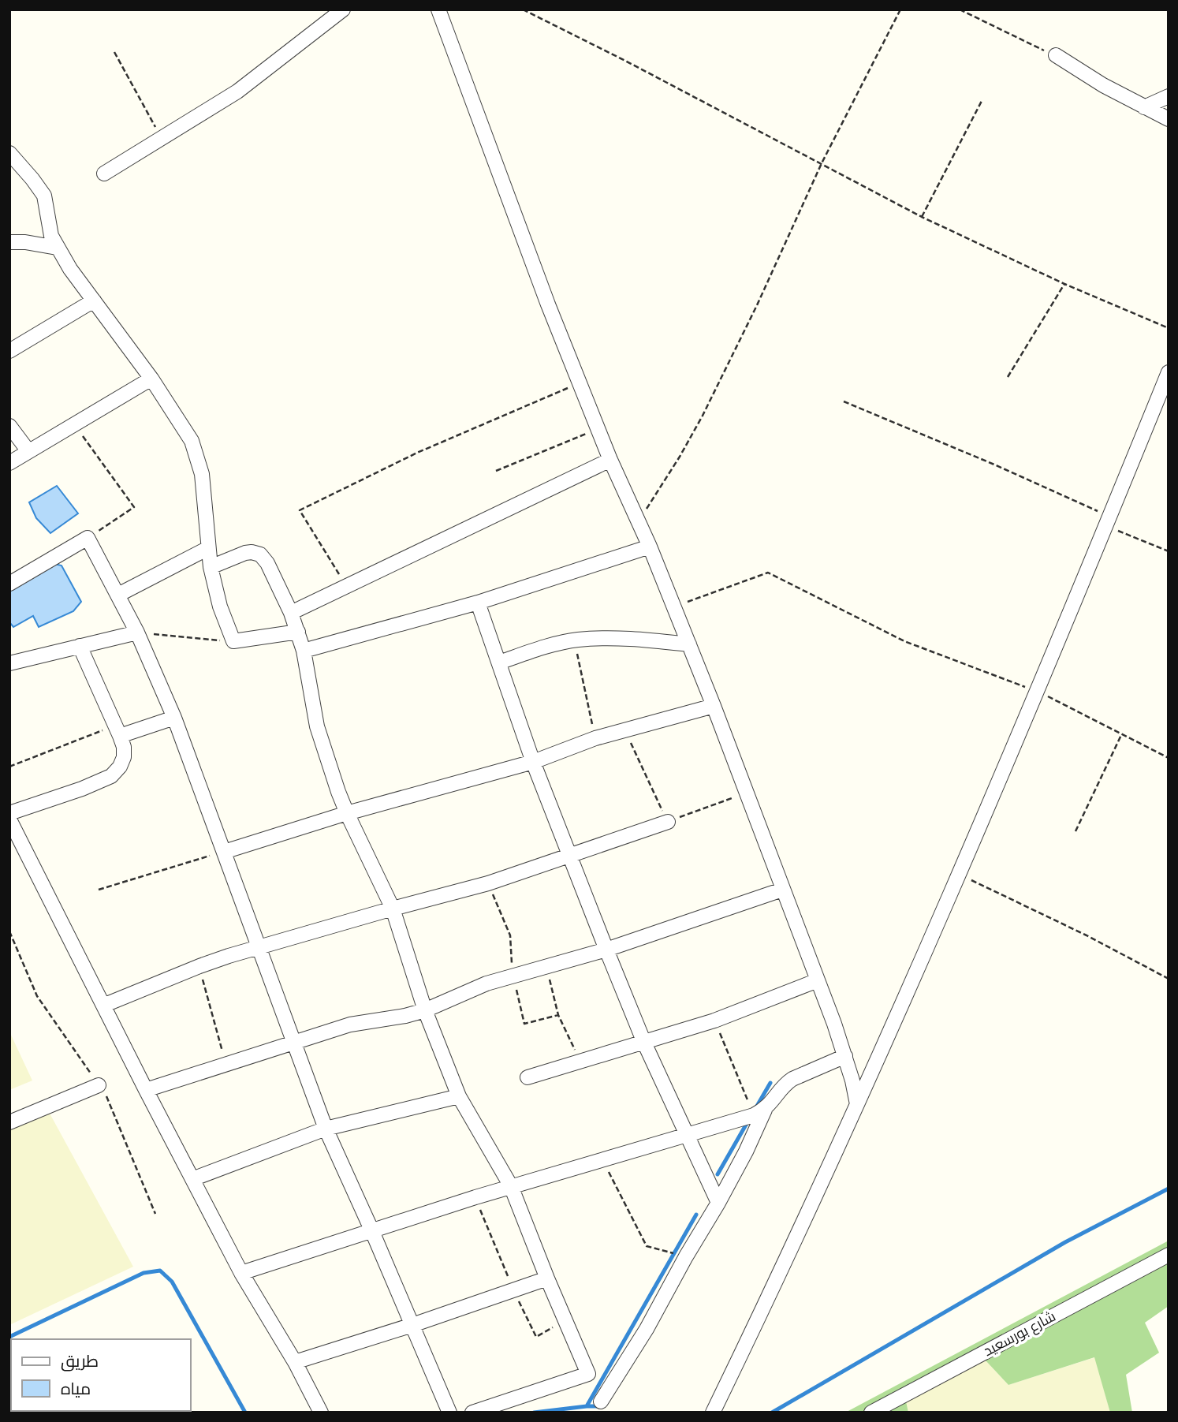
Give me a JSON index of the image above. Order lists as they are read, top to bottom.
{
  "streets": {
    "street": ["شارع بورسعيد"]
  },
  "legend": ["طريق", "مياه"]
}
